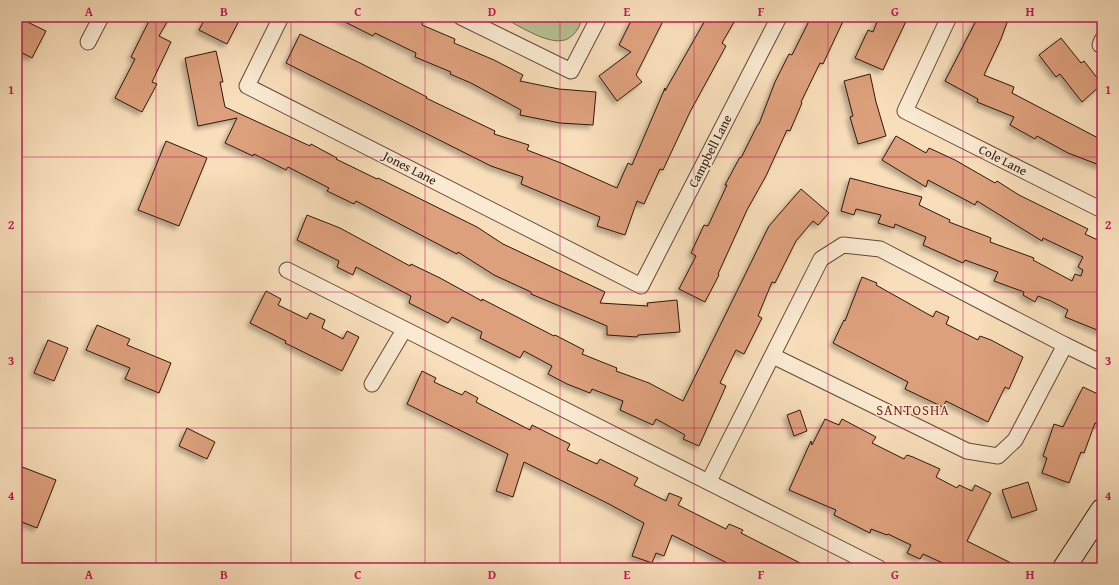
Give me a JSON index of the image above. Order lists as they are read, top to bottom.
{
  "streets": {
    "street": ["Campbell Lane", "Cole Lane", "Jones Lane"]
  },
  "crossings": [
    ["Campbell Lane", "Jones Lane"]
  ],
  "districts": ["SANTOSHA"],
  "grid": {
    "columns": [
      "A",
      "B",
      "C",
      "D",
      "E",
      "F",
      "G",
      "H"
    ],
    "rows": [
      "1",
      "2",
      "3",
      "4"
    ]
  }
}
